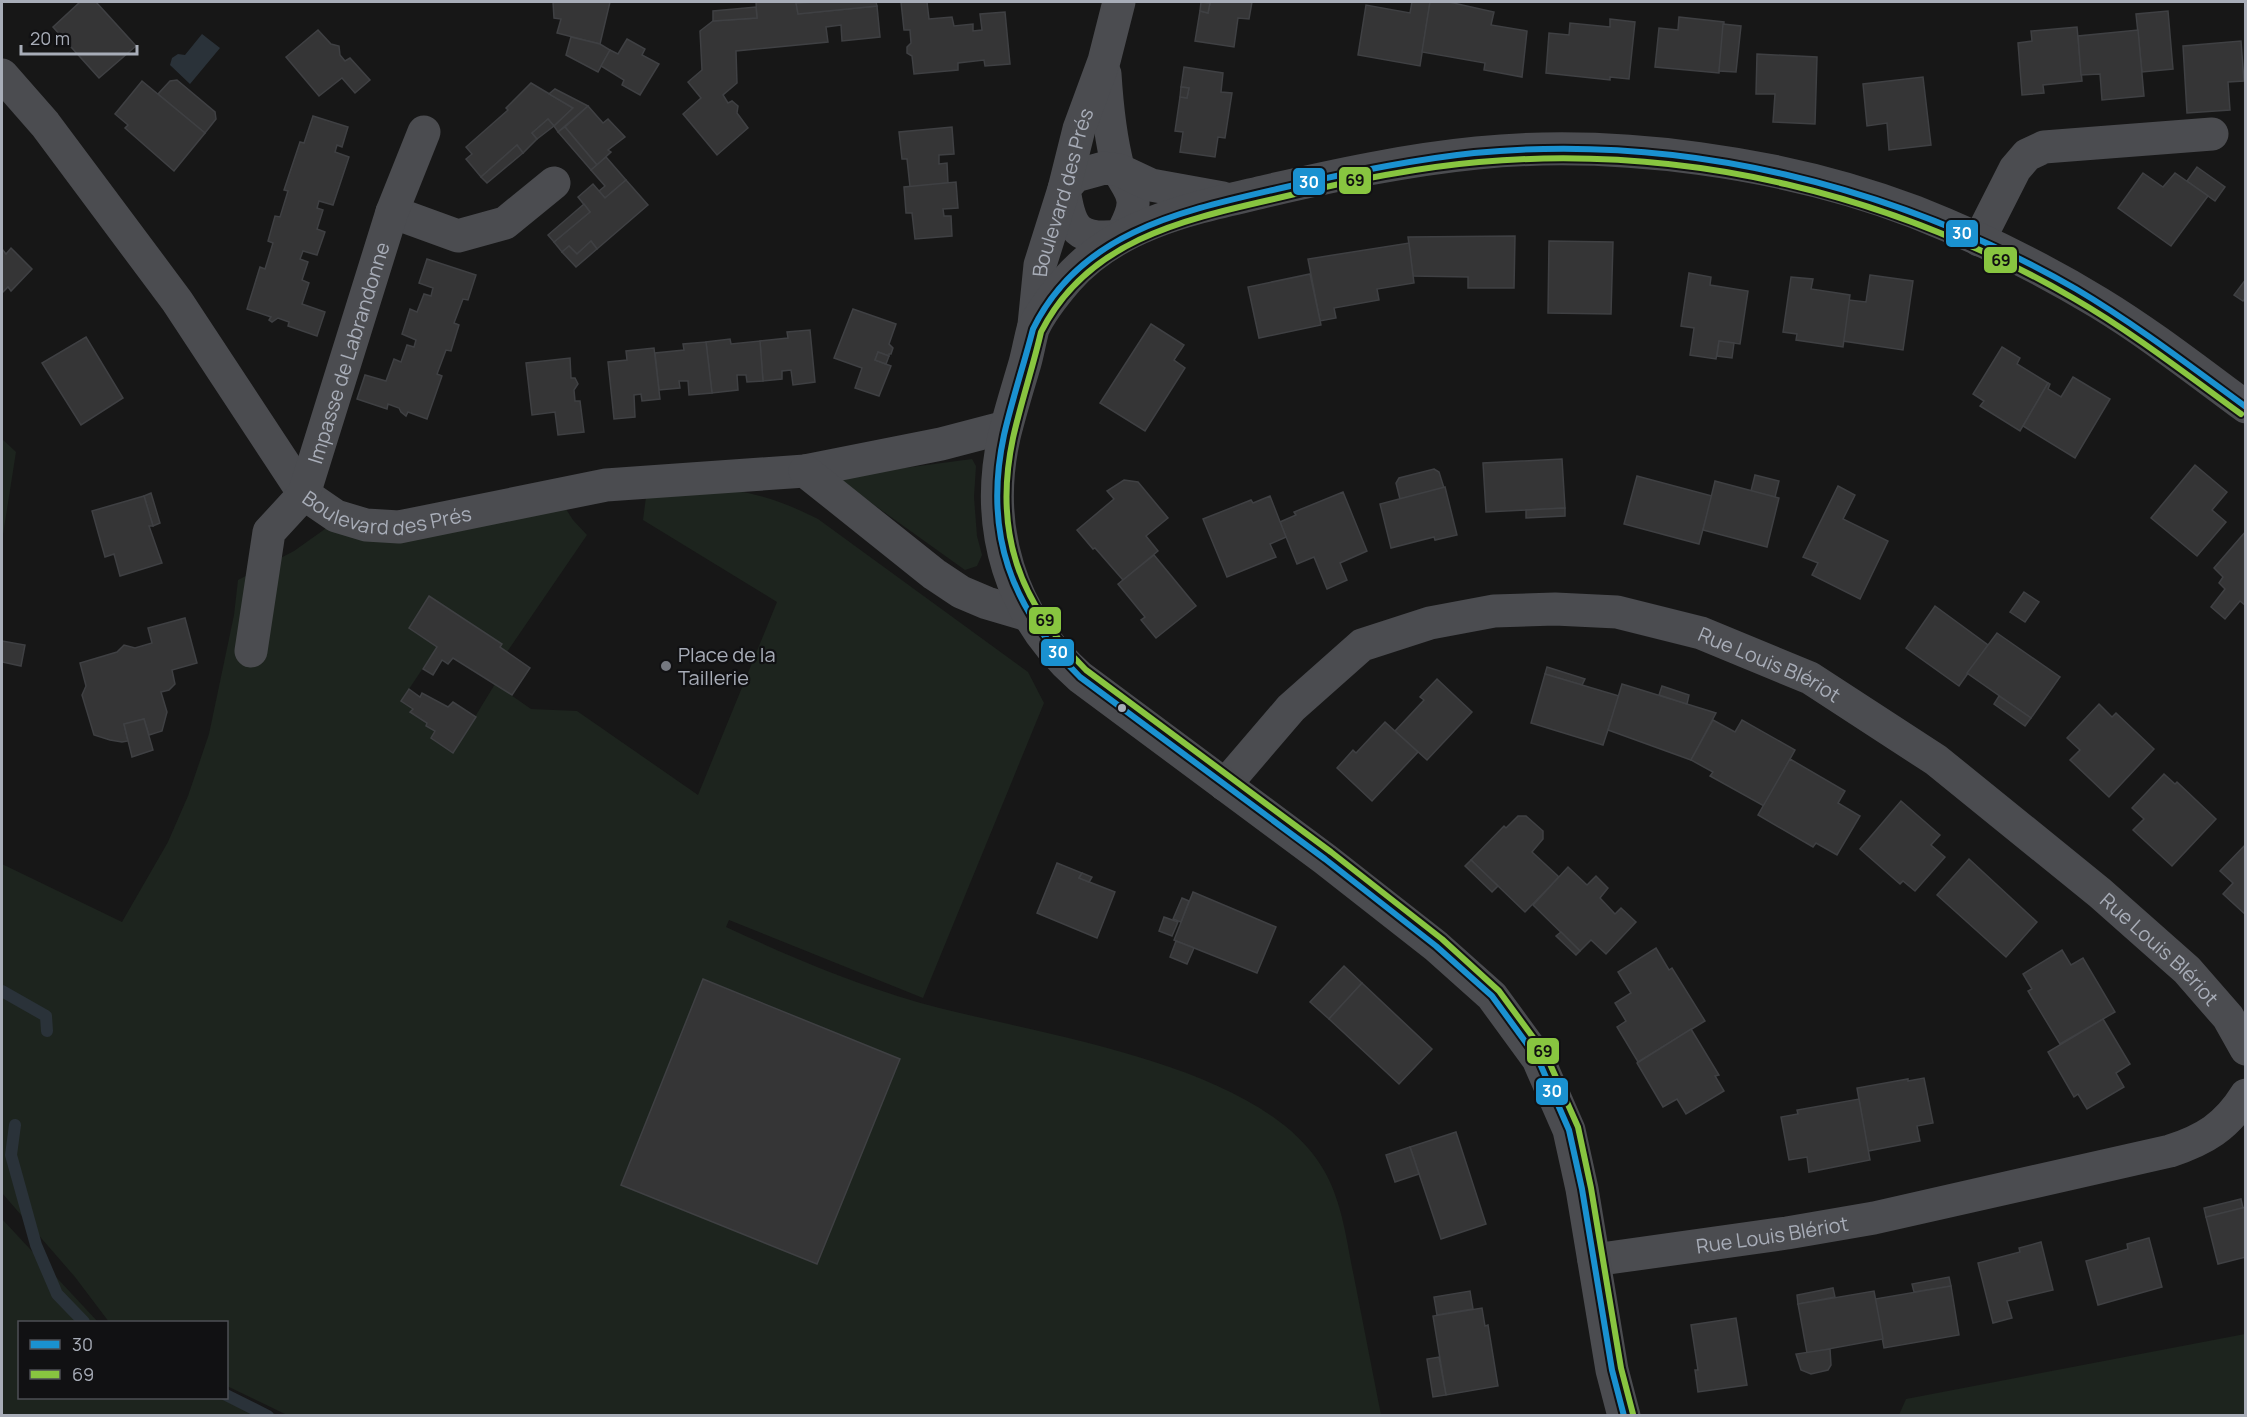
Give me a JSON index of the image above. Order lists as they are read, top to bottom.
{
  "streets": {
    "street": ["Boulevard des Prés", "Impasse de Labrandonne", "Rue Louis Blériot"]
  },
  "crossings": [
    ["Boulevard des Prés", "Impasse de Labrandonne"]
  ],
  "places": ["Place de la Taillerie"],
  "lines": ["transit line 30", "transit line 69"],
  "legend": ["30", "69"],
  "scale_bar": "20 m"
}
